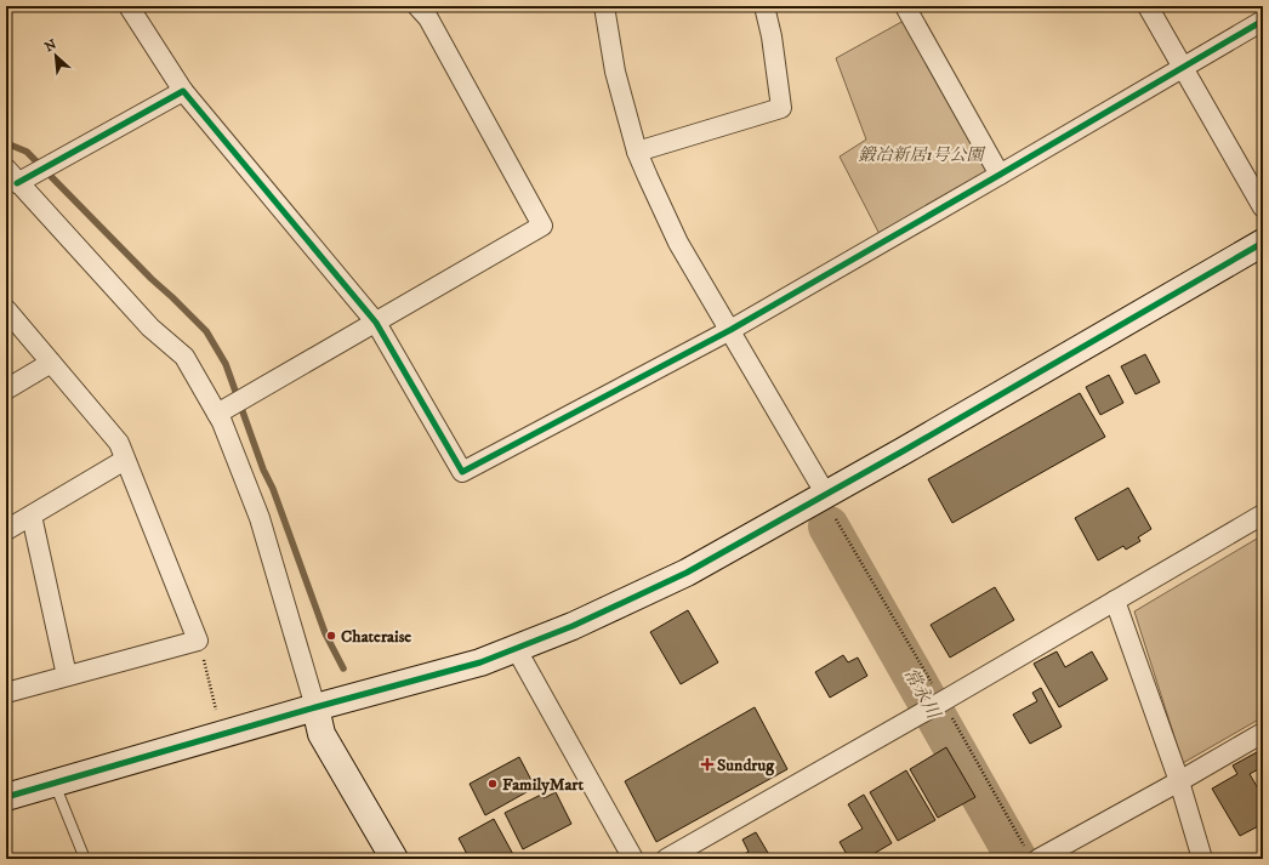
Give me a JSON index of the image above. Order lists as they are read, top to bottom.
{
  "water": ["常永川"],
  "parks": ["鍛冶新居1号公園"],
  "places": {
    "other": ["Chateraise", "FamilyMart"],
    "health": ["Sundrug"]
  },
  "north": "top left"
}
